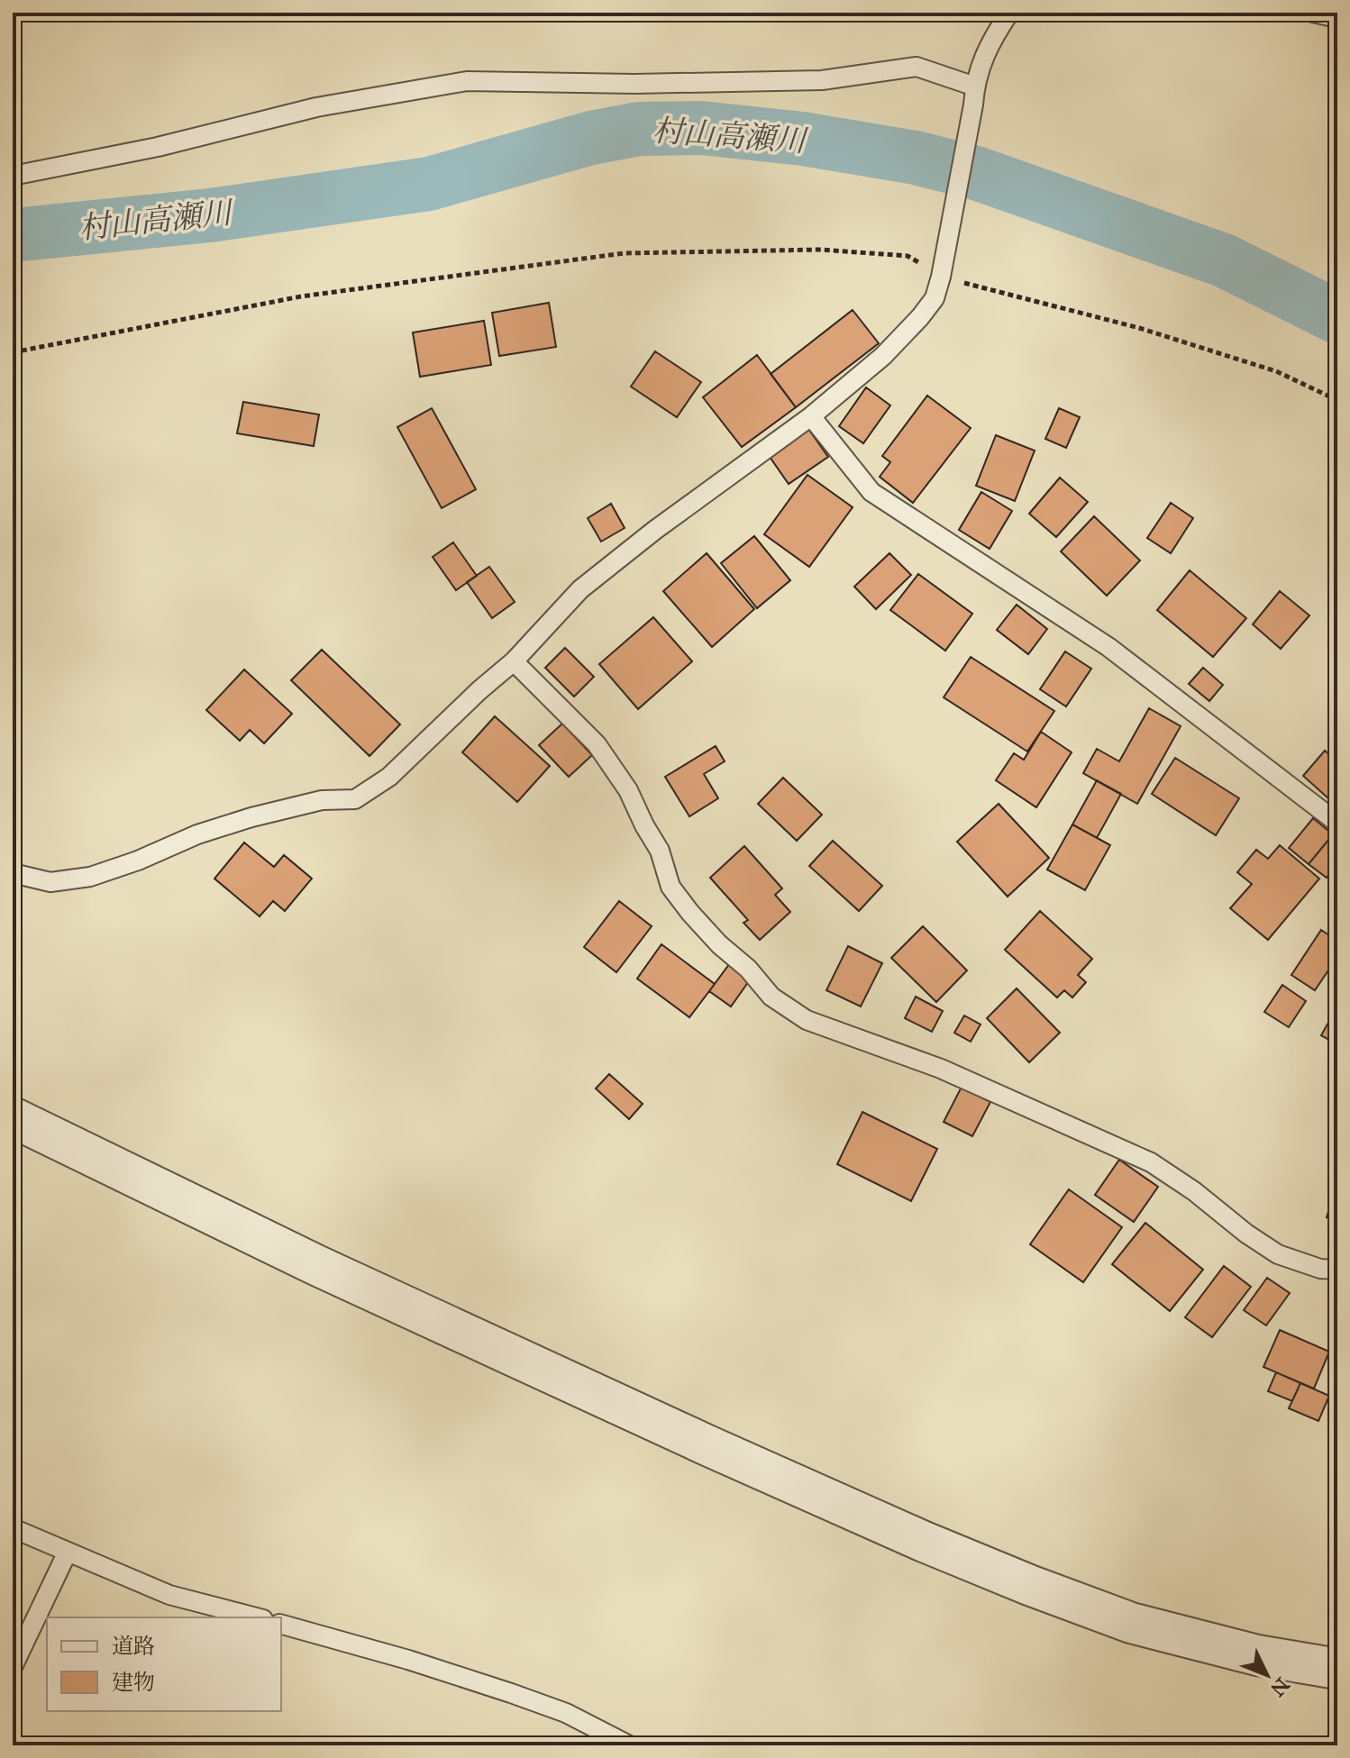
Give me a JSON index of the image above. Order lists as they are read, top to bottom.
{
  "water": ["村山高瀬川"],
  "legend": ["道路", "建物"],
  "north": "bottom right"
}
